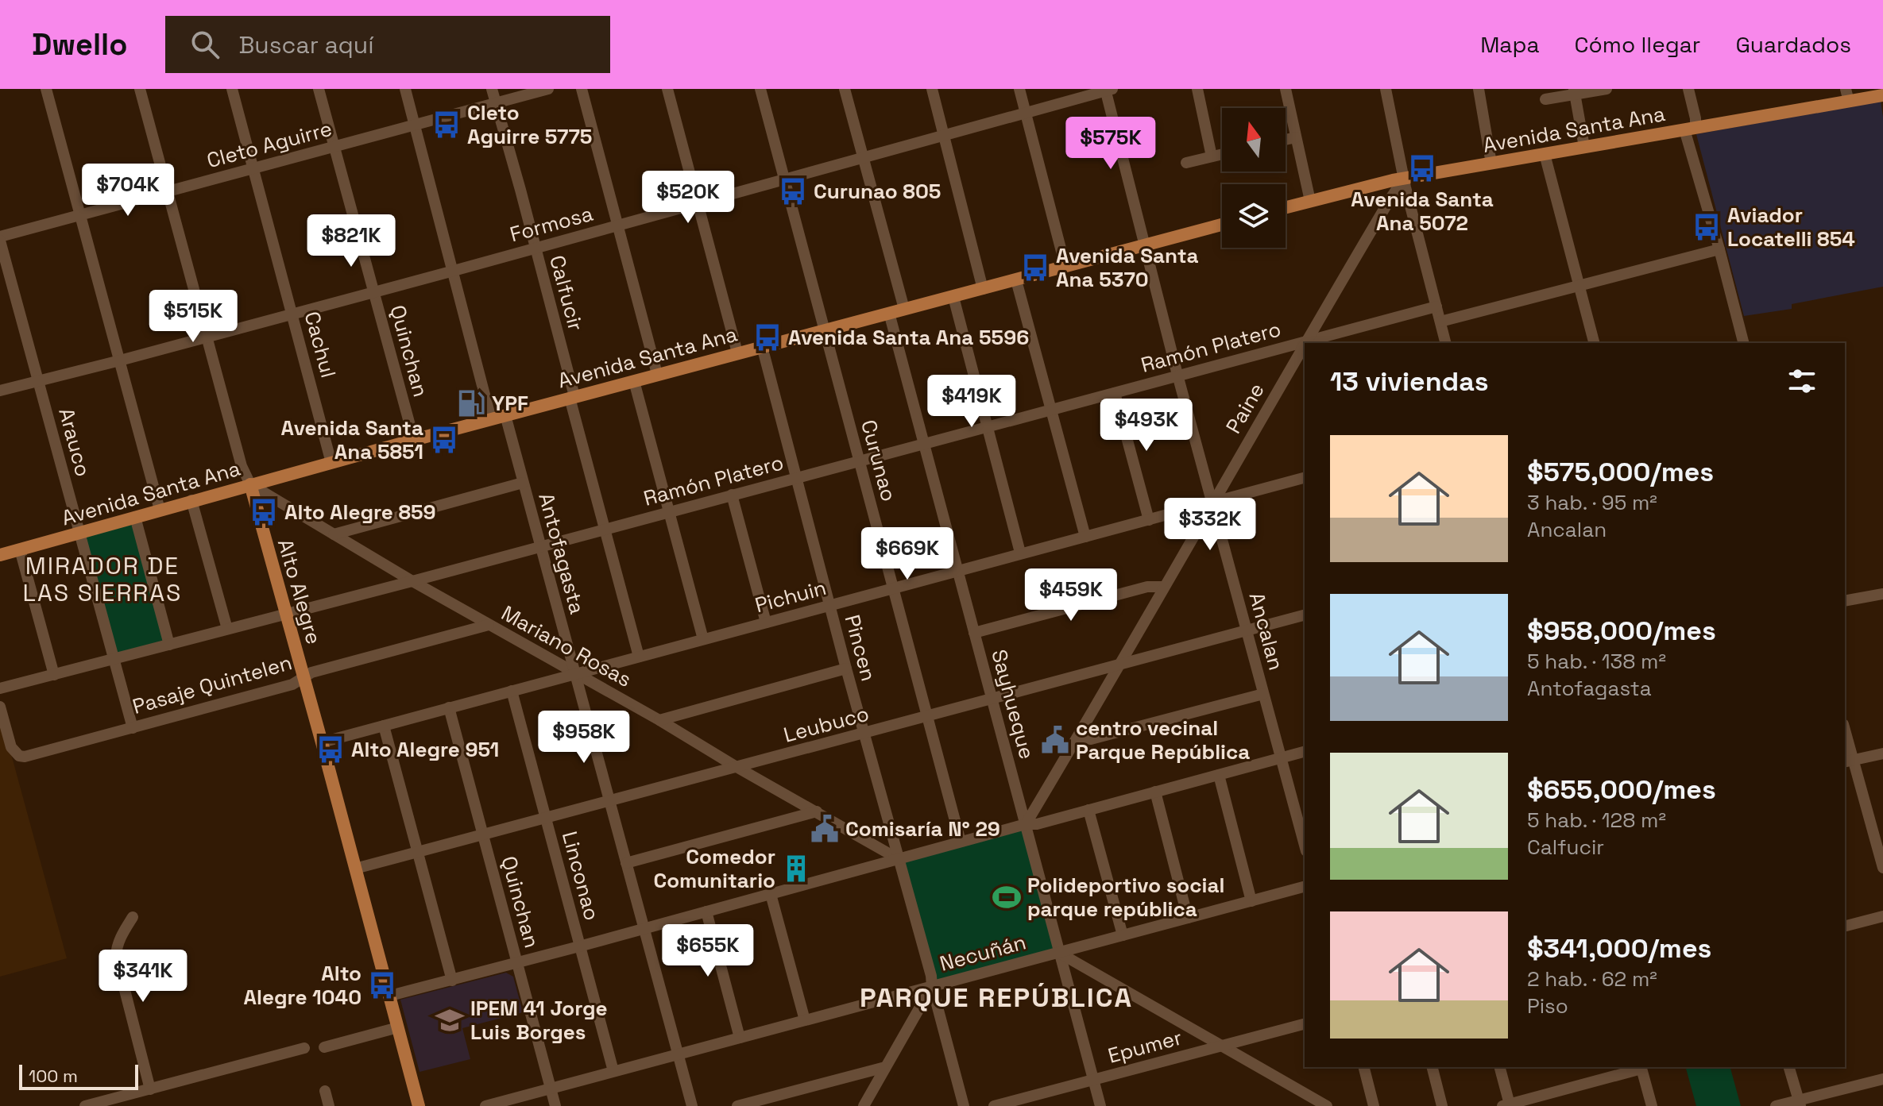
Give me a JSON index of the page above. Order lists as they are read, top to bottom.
{
  "streets": {
    "main road": ["Avenida Santa Ana", "Alto Alegre"],
    "street": [
      "Cleto Aguirre",
      "Formosa",
      "Calfucir",
      "Cachul",
      "Ramón Platero",
      "Quinchan",
      "Paine",
      "Arauco",
      "Curunao",
      "Antofagasta",
      "Pichuin",
      "Ancalan",
      "Mariano Rosas",
      "Pincen",
      "Pasaje Quintelen",
      "Sayhueque",
      "Leubuco",
      "Linconao",
      "Necuñán",
      "Epumer"
    ]
  },
  "crossings": [
    ["Avenida Santa Ana", "Calfucir"],
    ["Avenida Santa Ana", "Cachul"],
    ["Avenida Santa Ana", "Quinchan"],
    ["Avenida Santa Ana", "Paine"],
    ["Avenida Santa Ana", "Arauco"],
    ["Avenida Santa Ana", "Curunao"],
    ["Avenida Santa Ana", "Antofagasta"],
    ["Avenida Santa Ana", "Alto Alegre"],
    ["Avenida Santa Ana", "Ancalan"],
    ["Avenida Santa Ana", "Mariano Rosas"],
    ["Avenida Santa Ana", "Pincen"],
    ["Avenida Santa Ana", "Sayhueque"],
    ["Cleto Aguirre", "Calfucir"],
    ["Cleto Aguirre", "Cachul"],
    ["Cleto Aguirre", "Quinchan"],
    ["Cleto Aguirre", "Arauco"],
    ["Cleto Aguirre", "Alto Alegre"],
    ["Formosa", "Calfucir"],
    ["Formosa", "Cachul"],
    ["Formosa", "Quinchan"],
    ["Formosa", "Arauco"],
    ["Formosa", "Curunao"],
    ["Formosa", "Alto Alegre"],
    ["Formosa", "Ancalan"],
    ["Calfucir", "Ramón Platero"],
    ["Calfucir", "Pichuin"],
    ["Ramón Platero", "Paine"],
    ["Ramón Platero", "Arauco"],
    ["Ramón Platero", "Curunao"],
    ["Ramón Platero", "Antofagasta"],
    ["Ramón Platero", "Alto Alegre"],
    ["Ramón Platero", "Ancalan"],
    ["Ramón Platero", "Mariano Rosas"],
    ["Ramón Platero", "Pincen"],
    ["Ramón Platero", "Sayhueque"],
    ["Quinchan", "Pichuin"],
    ["Quinchan", "Leubuco"],
    ["Quinchan", "Necuñán"],
    ["Paine", "Pichuin"],
    ["Paine", "Ancalan"],
    ["Paine", "Sayhueque"],
    ["Paine", "Leubuco"],
    ["Arauco", "Pasaje Quintelen"],
    ["Curunao", "Pichuin"],
    ["Curunao", "Leubuco"],
    ["Antofagasta", "Pichuin"],
    ["Antofagasta", "Mariano Rosas"],
    ["Antofagasta", "Leubuco"],
    ["Antofagasta", "Necuñán"],
    ["Alto Alegre", "Pichuin"],
    ["Alto Alegre", "Mariano Rosas"],
    ["Alto Alegre", "Pasaje Quintelen"],
    ["Alto Alegre", "Leubuco"],
    ["Pichuin", "Ancalan"],
    ["Pichuin", "Mariano Rosas"],
    ["Pichuin", "Pincen"],
    ["Pichuin", "Sayhueque"],
    ["Pichuin", "Linconao"],
    ["Ancalan", "Leubuco"],
    ["Mariano Rosas", "Pincen"],
    ["Mariano Rosas", "Pasaje Quintelen"],
    ["Mariano Rosas", "Leubuco"],
    ["Pincen", "Leubuco"],
    ["Pincen", "Necuñán"],
    ["Sayhueque", "Leubuco"],
    ["Sayhueque", "Necuñán"],
    ["Sayhueque", "Epumer"],
    ["Leubuco", "Linconao"],
    ["Linconao", "Necuñán"]
  ],
  "districts": ["MIRADOR DE LAS SIERRAS", "PARQUE REPÚBLICA"],
  "places": {
    "bus stop": [
      "Cleto Aguirre 5775",
      "Avenida Santa Ana 5072",
      "Curunao 805",
      "Aviador Locatelli 854",
      "Avenida Santa Ana 5370",
      "Avenida Santa Ana 5596",
      "Avenida Santa Ana 5851",
      "Alto Alegre 859",
      "Alto Alegre 951",
      "Alto Alegre 1040"
    ],
    "fuel station": ["YPF"],
    "public building": ["centro vecinal Parque República", "Comisaría N° 29"],
    "building": ["Comedor Comunitario"],
    "sports": ["Polideportivo social parque república"],
    "school or university": ["IPEM 41 Jorge Luis Borges"]
  },
  "scale_bar": "100 m",
  "north": "top",
  "page": {
    "header": "Dwello",
    "search": "Buscar aquí",
    "nav": ["Mapa", "Cómo llegar", "Guardados"],
    "price": [
      "$575K",
      "$704K",
      "$520K",
      "$821K",
      "$515K",
      "$419K",
      "$493K",
      "$332K",
      "$669K",
      "$459K",
      "$958K",
      "$655K",
      "$341K"
    ],
    "heading": "13 viviendas",
    "list": [
      {
        "name": "$575,000/mes",
        "note": "3 hab. · 95 m² · Ancalan"
      },
      {
        "name": "$958,000/mes",
        "note": "5 hab. · 138 m² · Antofagasta"
      },
      {
        "name": "$655,000/mes",
        "note": "5 hab. · 128 m² · Calfucir"
      },
      {
        "name": "$341,000/mes",
        "note": "2 hab. · 62 m² · Piso"
      }
    ],
    "scale": "100 m"
  }
}
